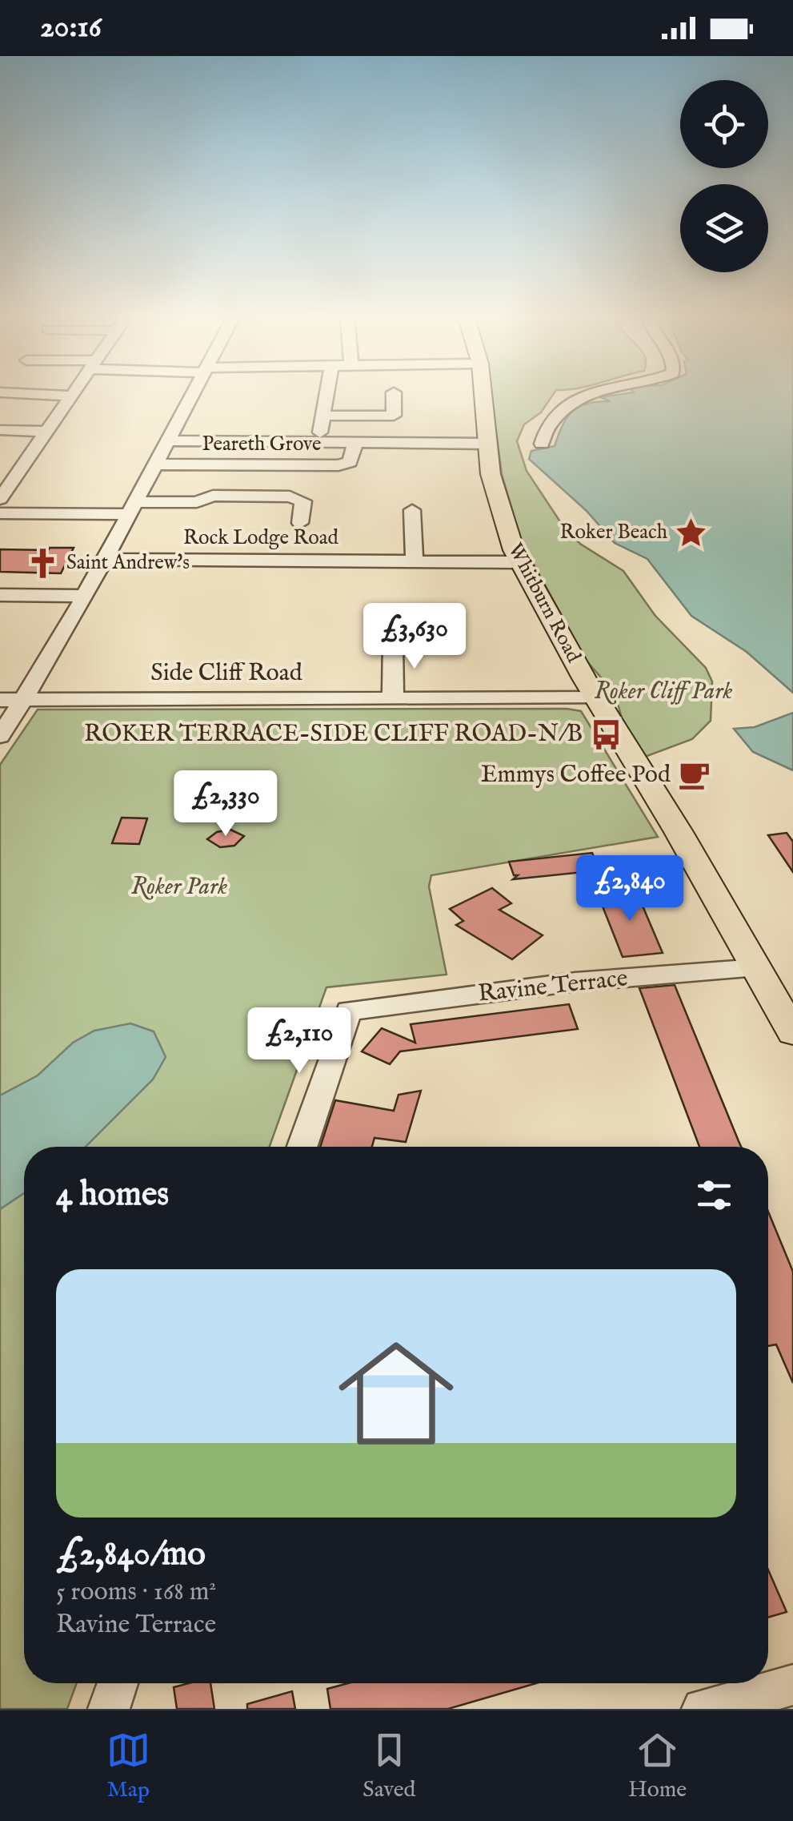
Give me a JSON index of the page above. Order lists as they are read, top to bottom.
{
  "streets": {
    "main road": ["Whitburn Road"],
    "street": [
      "Peareth Grove",
      "Rock Lodge Road",
      "Side Cliff Road",
      "Ravine Terrace"
    ]
  },
  "crossings": [
    ["Rock Lodge Road", "Whitburn Road"],
    ["Whitburn Road", "Side Cliff Road"],
    ["Whitburn Road", "Ravine Terrace"]
  ],
  "parks": ["Roker Cliff Park", "Roker Park"],
  "places": {
    "place": ["Roker Beach"],
    "church": ["Saint Andrew's"],
    "bus stop": ["ROKER TERRACE-SIDE CLIFF ROAD-N/B"],
    "cafe": ["Emmys Coffee Pod"]
  },
  "page": {
    "status": "20:16",
    "price": [
      "£3,630",
      "£2,330",
      "£2,840",
      "£2,110"
    ],
    "heading": "4 homes",
    "list": [
      {
        "name": "£2,840/mo",
        "note": "5 rooms · 168 m² · Ravine Terrace"
      }
    ],
    "tabs": ["Map", "Saved", "Home"]
  }
}
